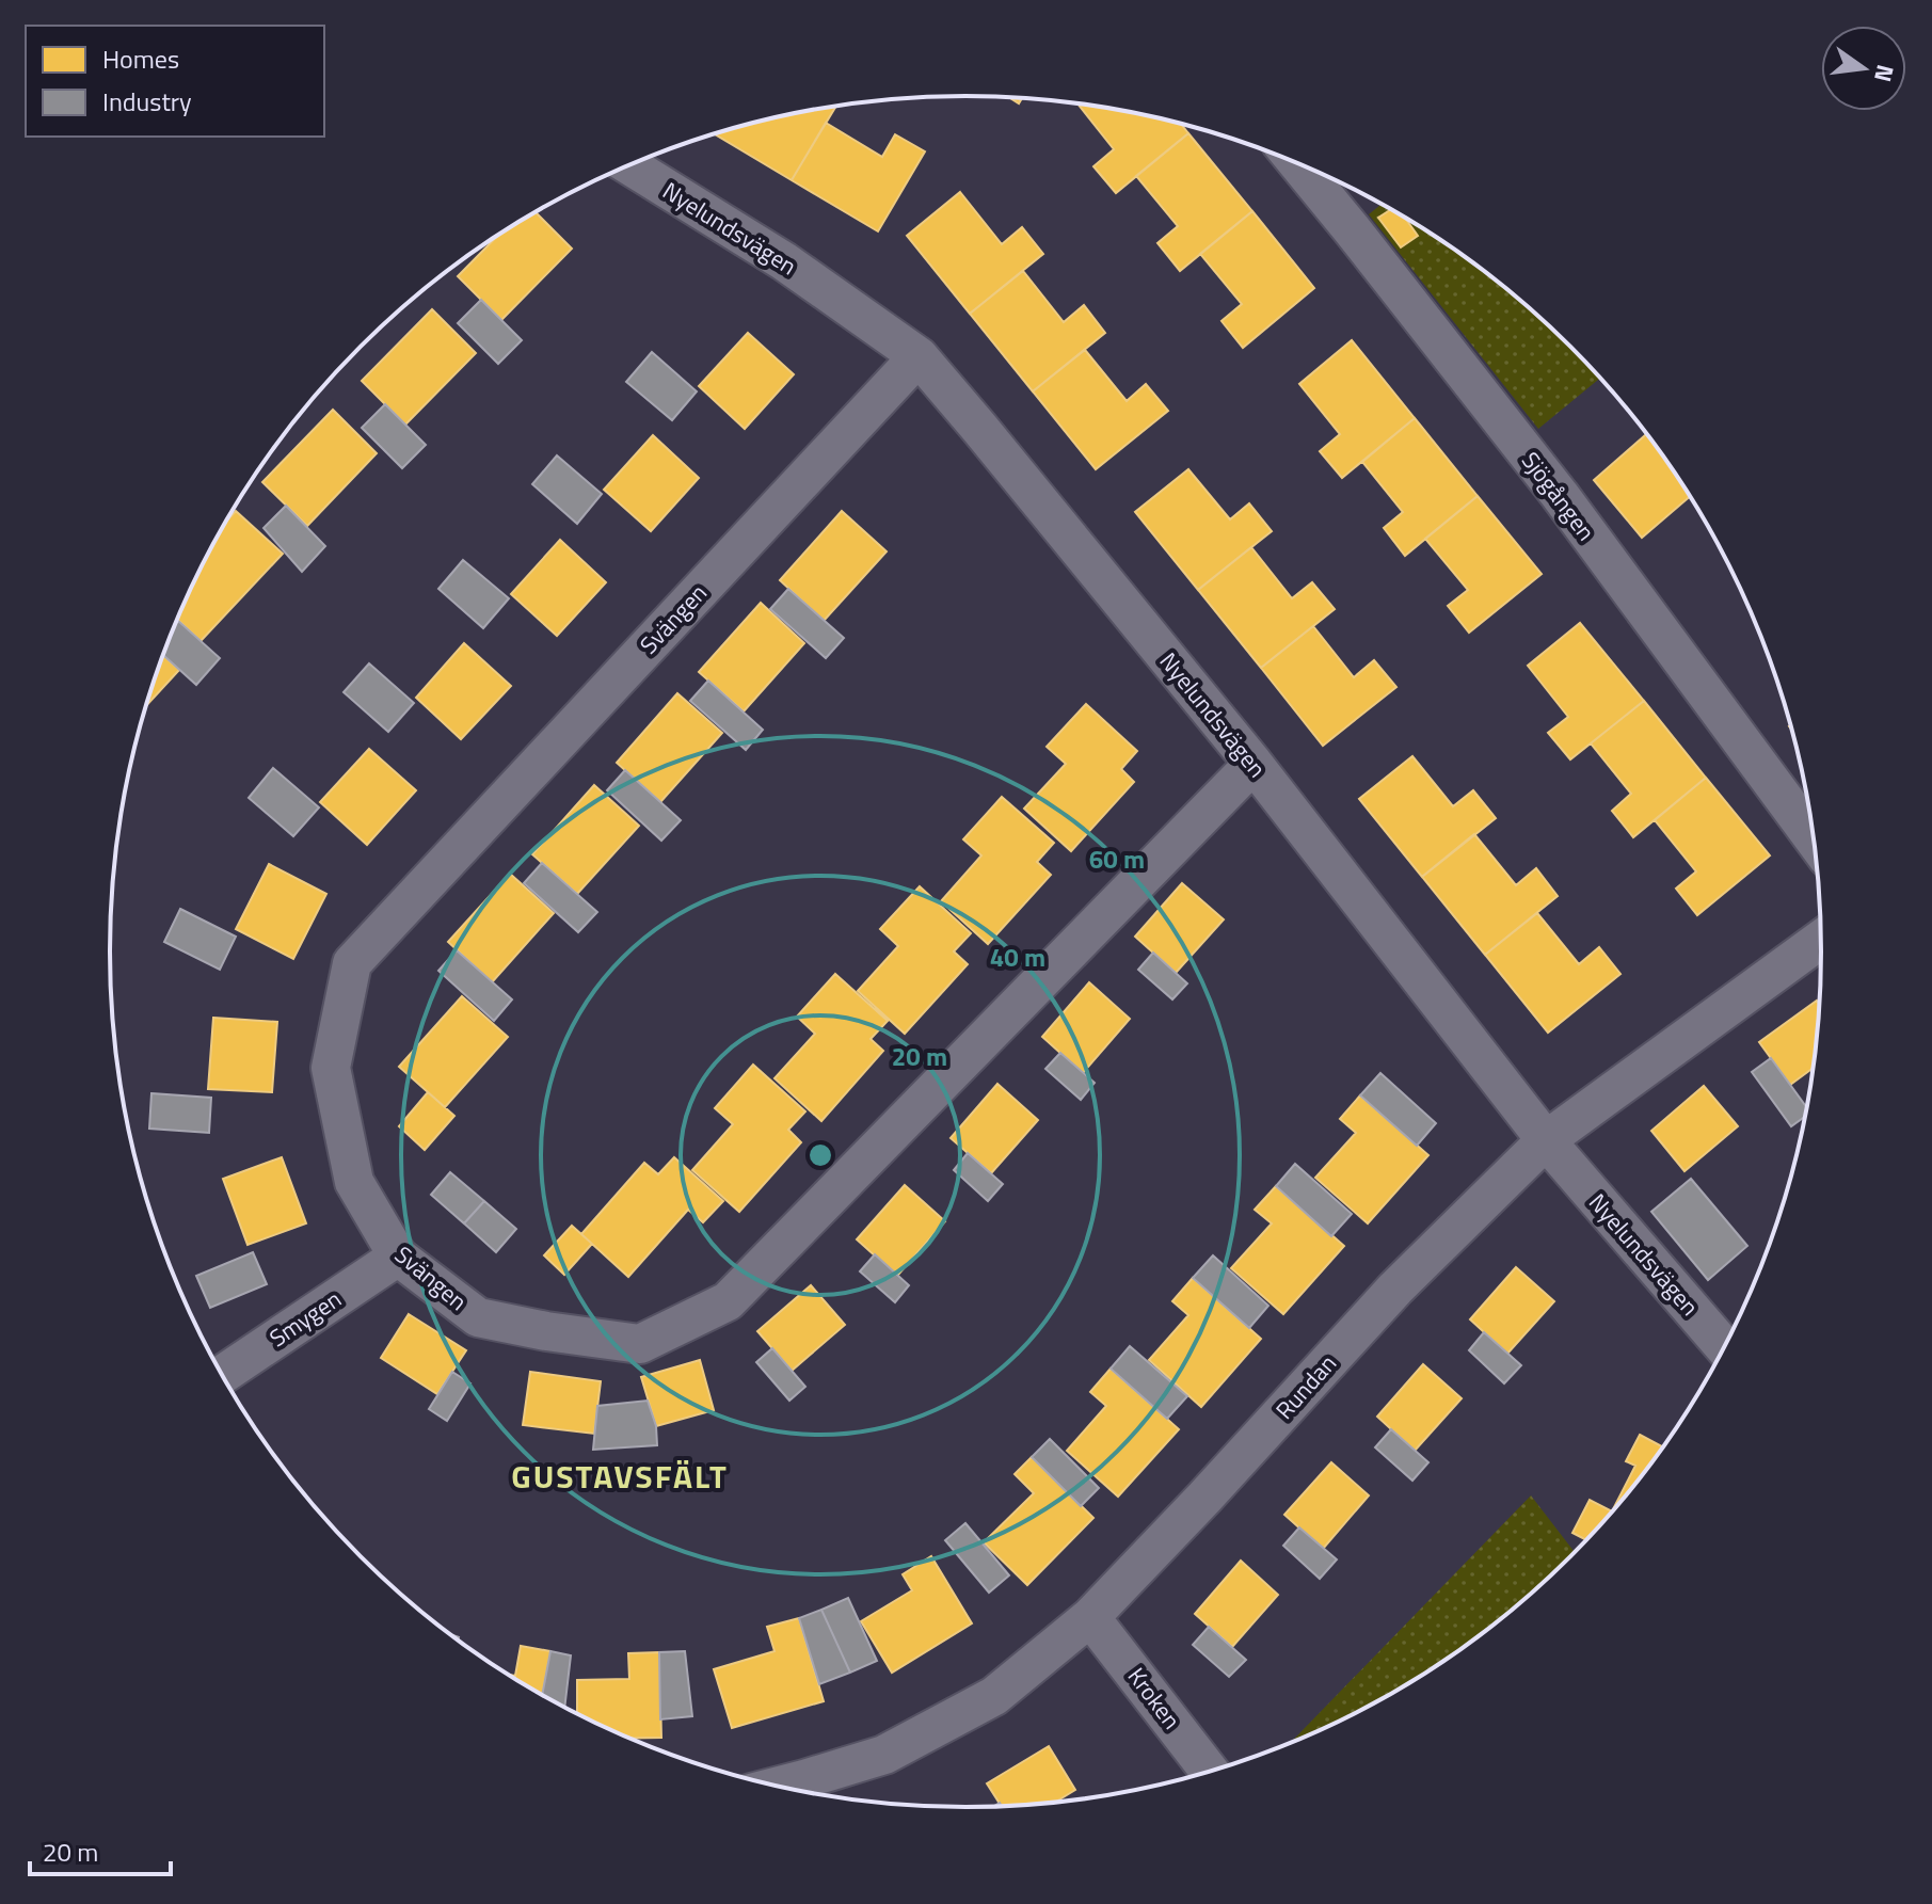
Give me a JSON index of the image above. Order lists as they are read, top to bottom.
{
  "streets": {
    "street": [
      "Nyelundsvägen",
      "Sjögången",
      "Svängen",
      "Smygen",
      "Rundan",
      "Kroken"
    ]
  },
  "crossings": [
    ["Nyelundsvägen", "Svängen"],
    ["Nyelundsvägen", "Rundan"],
    ["Svängen", "Smygen"],
    ["Rundan", "Kroken"]
  ],
  "districts": ["GUSTAVSFÄLT"],
  "legend": ["Homes", "Industry"],
  "scale_bar": "20 m",
  "north": "right",
  "rings": ["60 m", "40 m", "20 m"]
}
